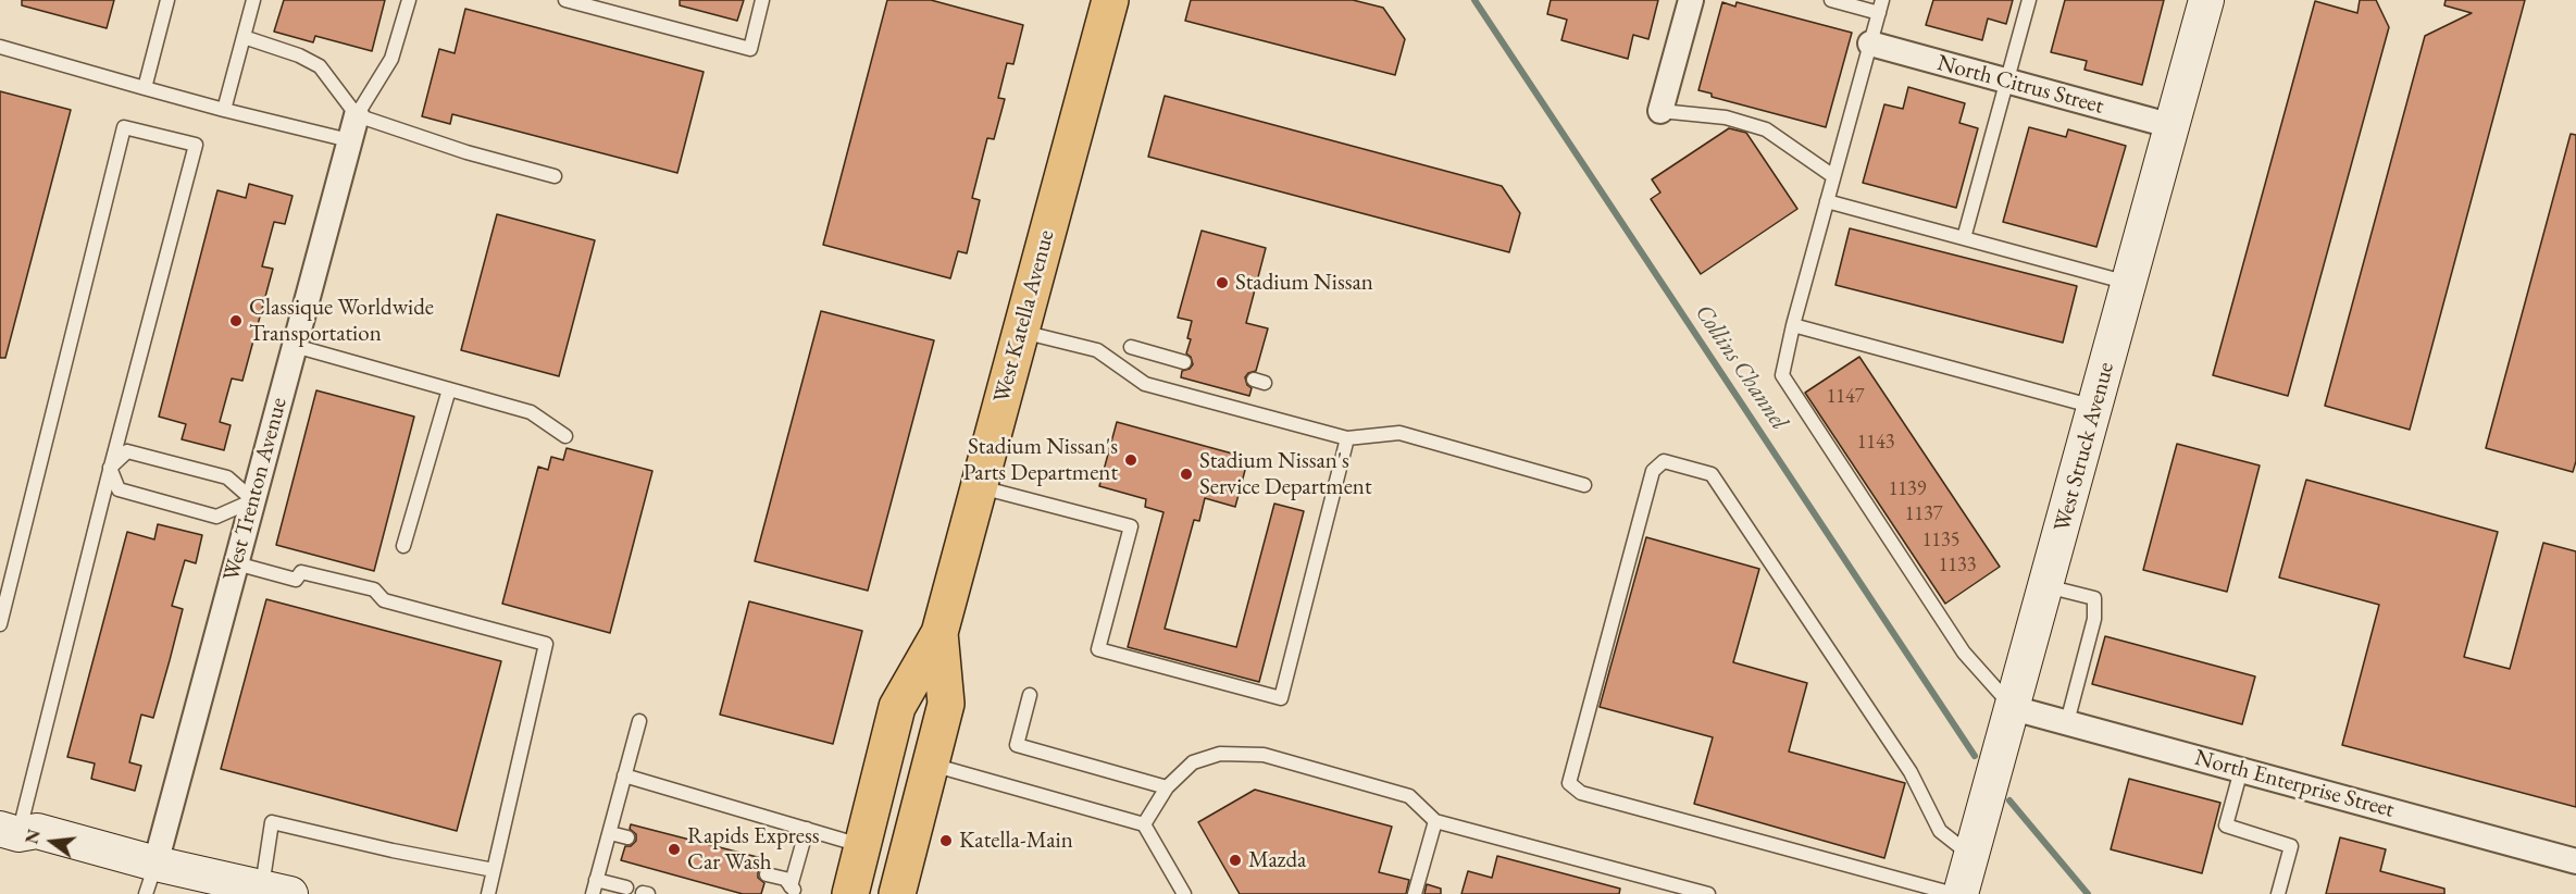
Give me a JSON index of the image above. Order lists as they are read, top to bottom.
{
  "streets": {
    "main road": ["West Katella Avenue"],
    "street": [
      "North Citrus Street",
      "West Struck Avenue",
      "West Trenton Avenue",
      "North Enterprise Street"
    ]
  },
  "crossings": [
    ["North Citrus Street", "West Struck Avenue"],
    ["West Struck Avenue", "North Enterprise Street"]
  ],
  "water": ["Collins Channel"],
  "places": [
    "Stadium Nissan",
    "Classique Worldwide Transportation",
    "Stadium Nissan's Parts Department",
    "Stadium Nissan's Service Department",
    "Katella-Main",
    "Rapids Express Car Wash",
    "Mazda"
  ],
  "house_numbers": [
    "1147",
    "1143",
    "1139",
    "1137",
    "1135",
    "1133"
  ],
  "north": "left"
}
